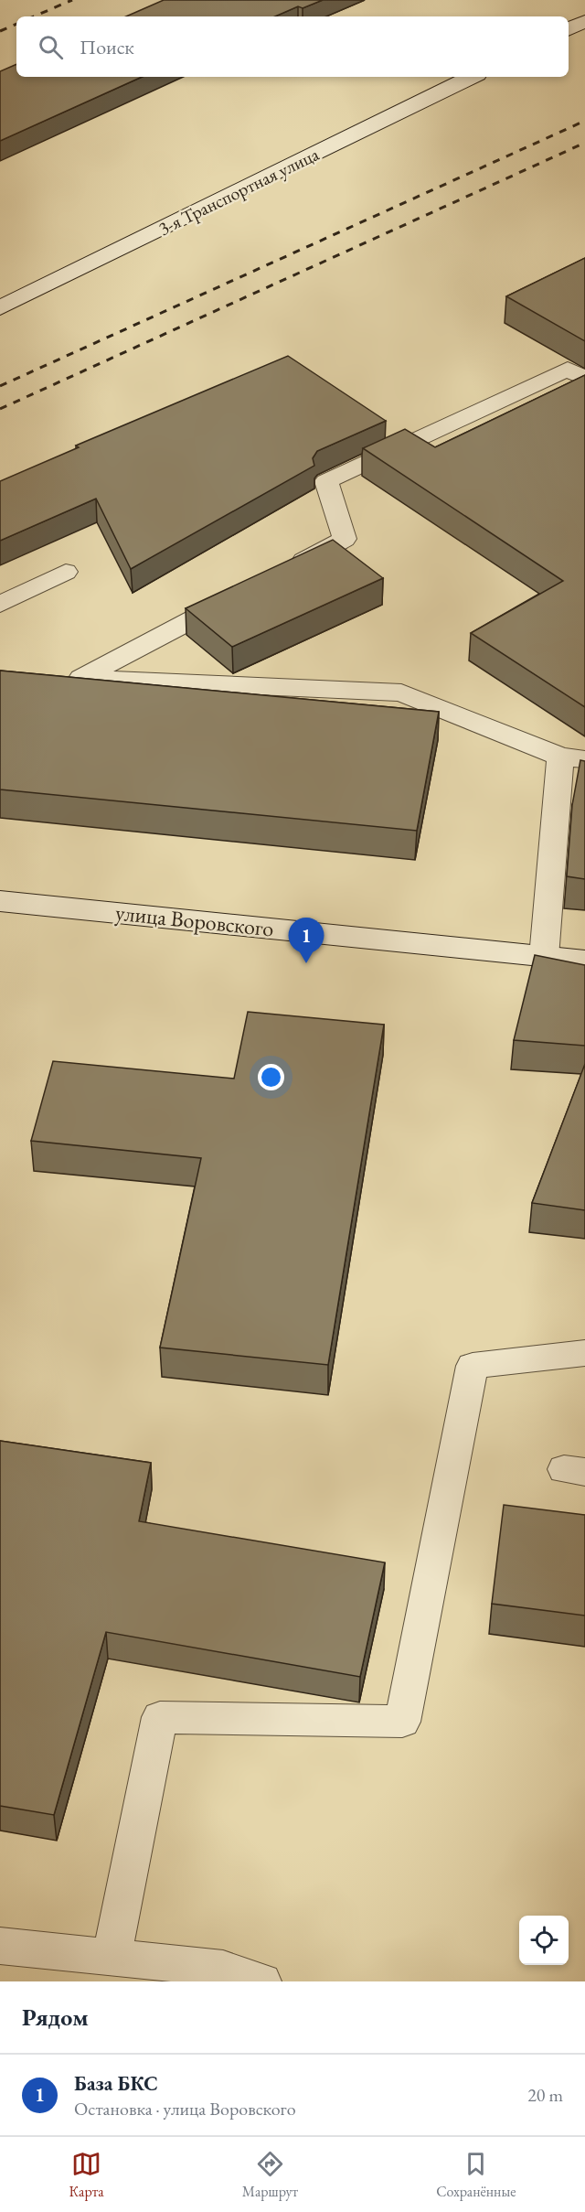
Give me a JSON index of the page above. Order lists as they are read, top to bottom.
{
  "streets": {
    "street": ["3-я Транспортная улица", "улица Воровского"]
  },
  "page": {
    "search": "Поиск",
    "pins": "1",
    "heading": "Рядом",
    "list": [
      {
        "mark": "1",
        "name": "База БКС",
        "note": "Остановка · улица Воровского",
        "value": "20 m"
      }
    ],
    "nav": ["Карта", "Маршрут", "Сохранённые"]
  }
}
